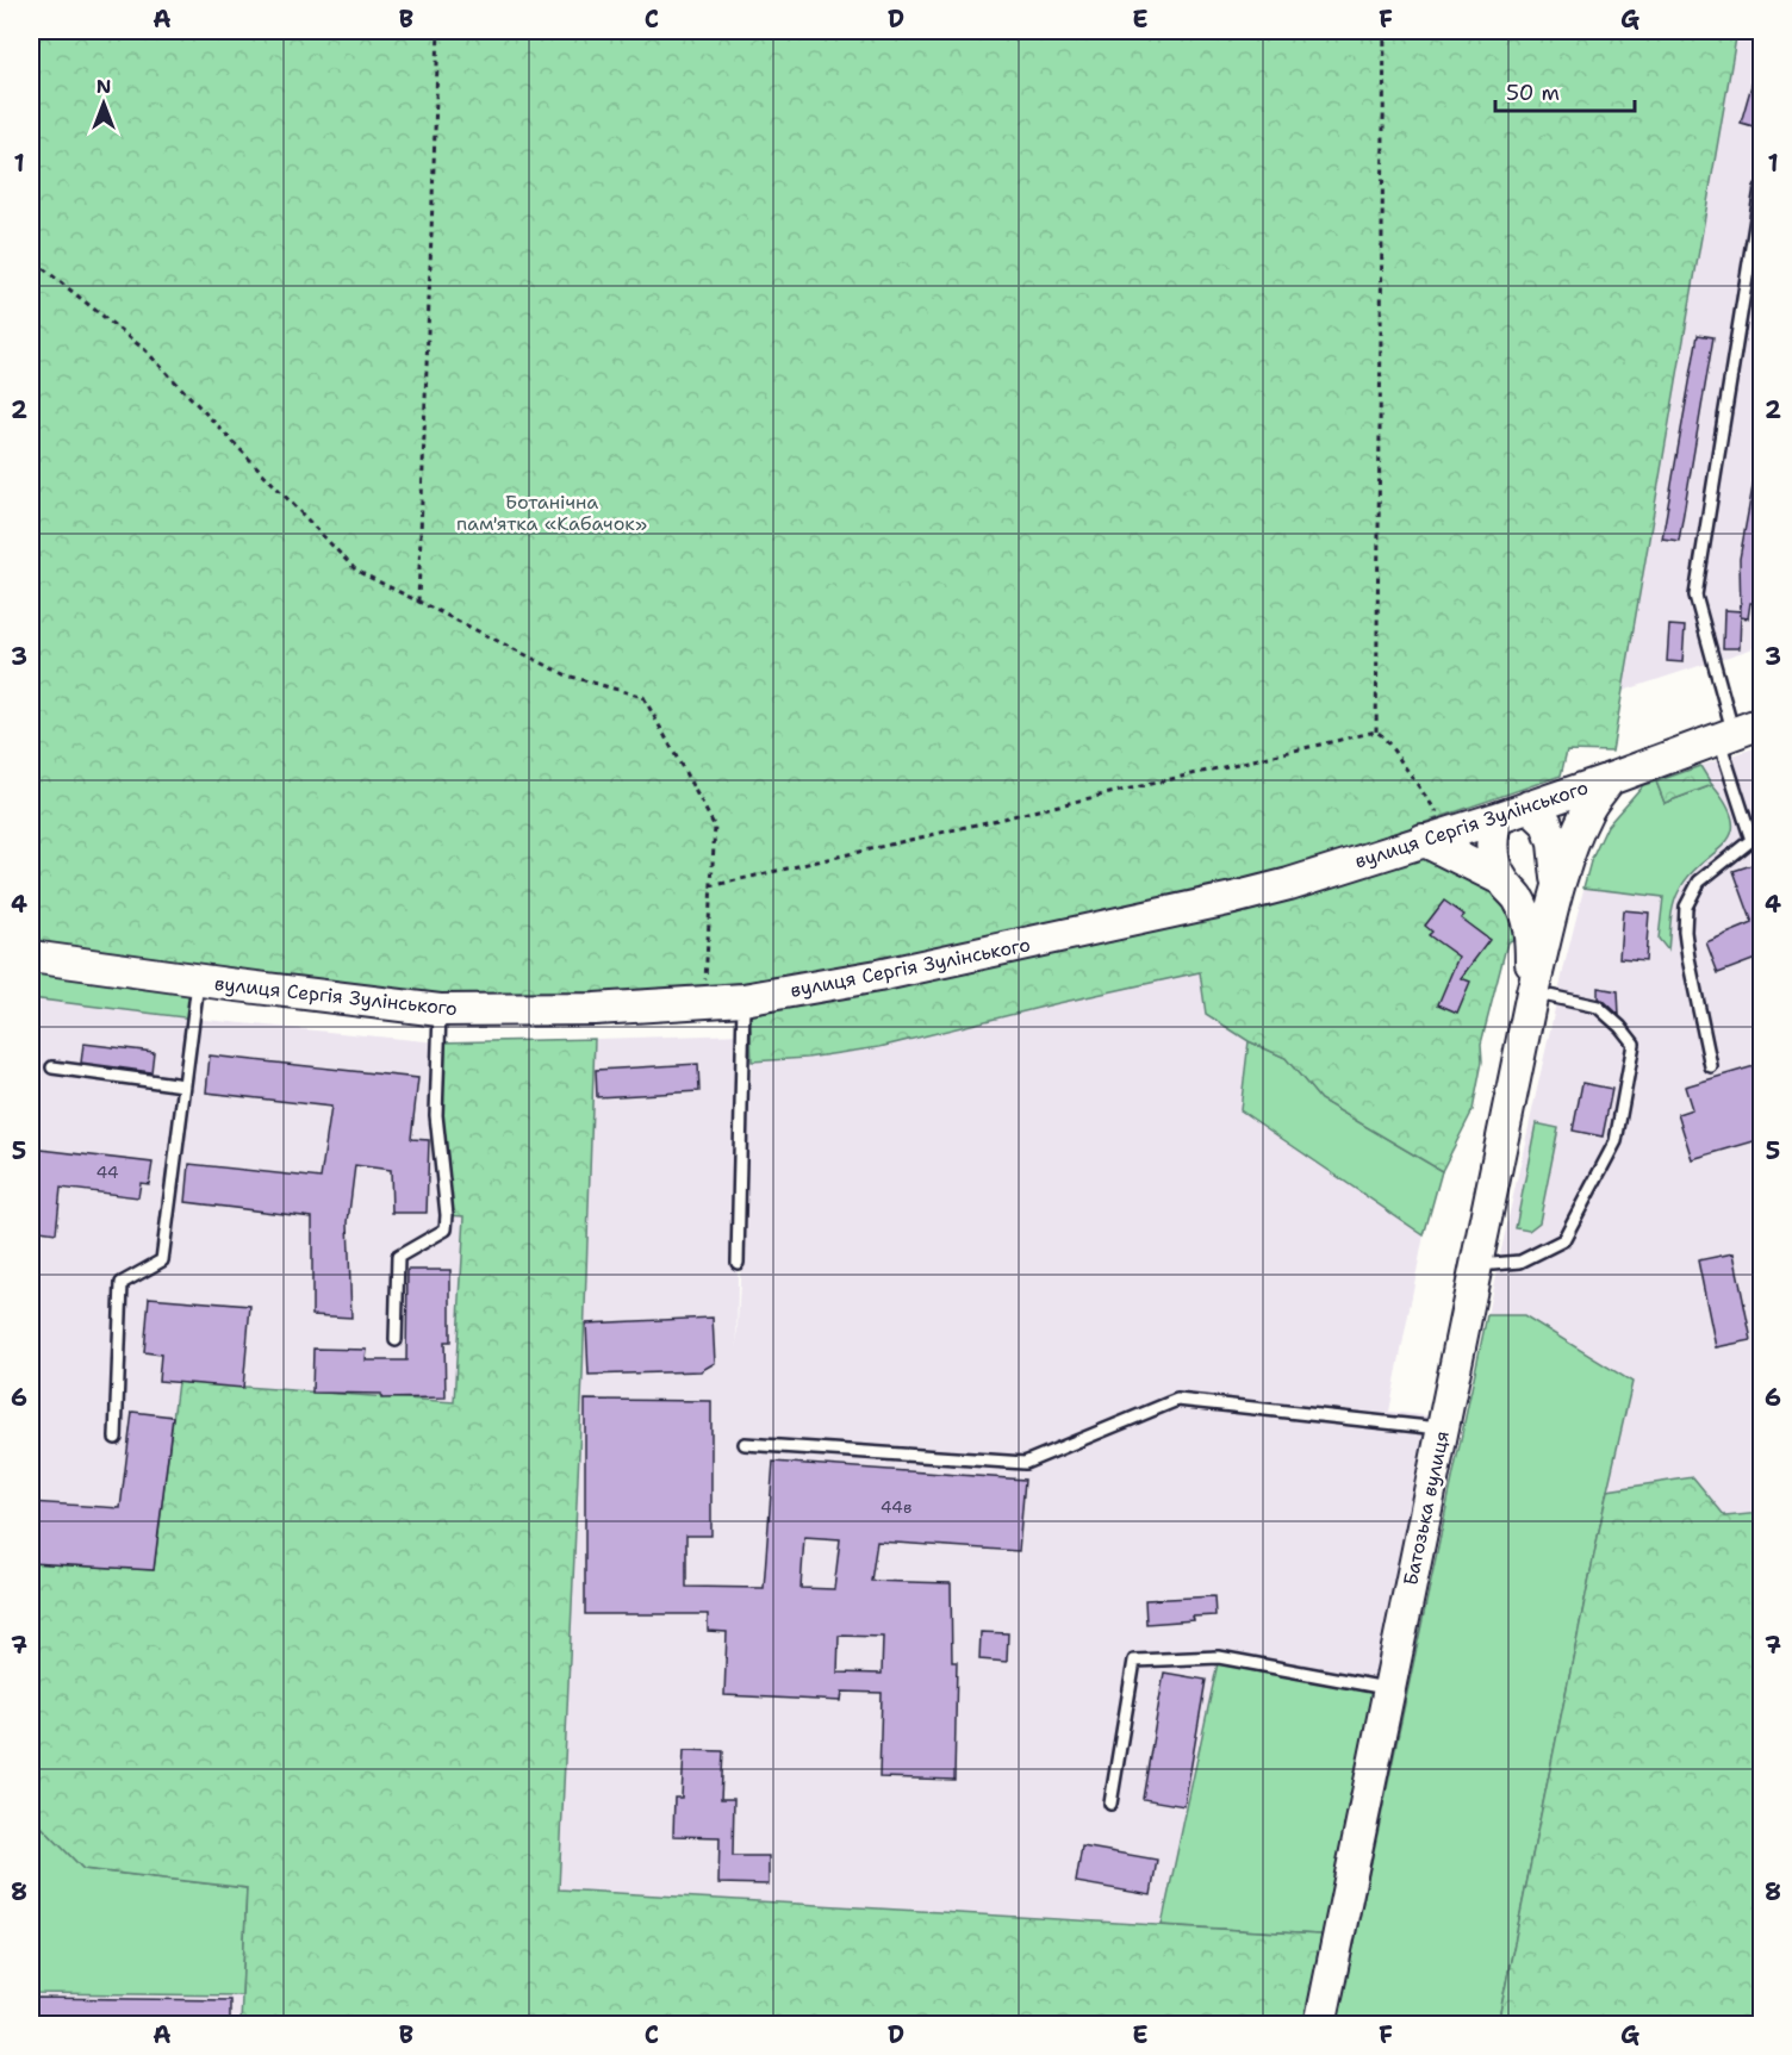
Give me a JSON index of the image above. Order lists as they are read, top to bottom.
{
  "streets": {
    "street": ["вулиця Сергія Зулінського", "Батозька вулиця"]
  },
  "crossings": [
    ["вулиця Сергія Зулінського", "Батозька вулиця"]
  ],
  "parks": ["Ботанічна пам'ятка «Кабачок»"],
  "house_numbers": ["44", "44в"],
  "scale_bar": "50 m",
  "north": "top",
  "grid": {
    "columns": [
      "A",
      "B",
      "C",
      "D",
      "E",
      "F",
      "G"
    ],
    "rows": [
      "1",
      "2",
      "3",
      "4",
      "5",
      "6",
      "7",
      "8"
    ]
  }
}
